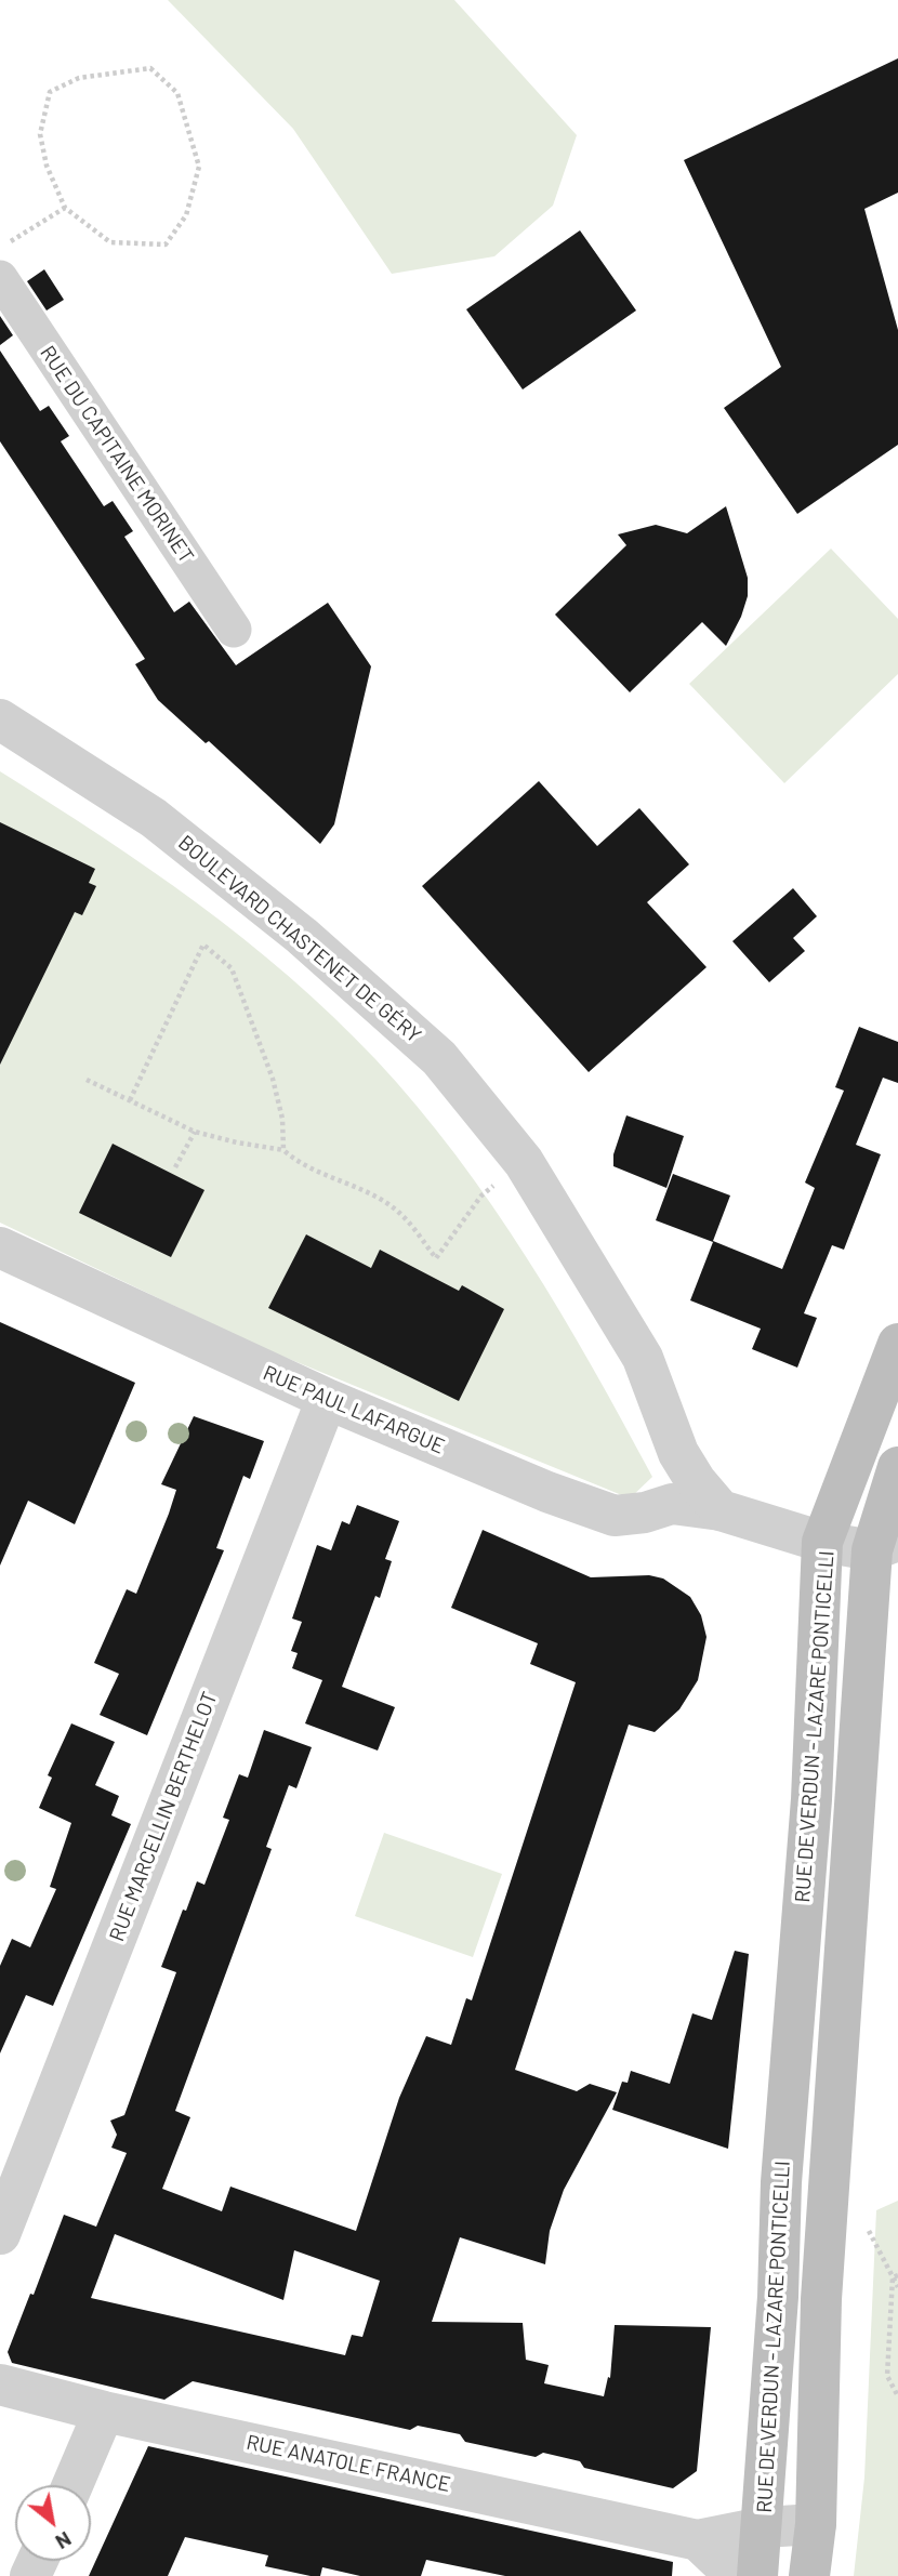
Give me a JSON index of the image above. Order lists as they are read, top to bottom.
{
  "streets": {
    "main road": ["RUE DE VERDUN - LAZARE PONTICELLI"],
    "street": [
      "RUE DU CAPITAINE MORINET",
      "BOULEVARD CHASTENET DE GÉRY",
      "RUE PAUL LAFARGUE",
      "RUE MARCELLIN BERTHELOT",
      "RUE ANATOLE FRANCE"
    ]
  },
  "crossings": [
    ["BOULEVARD CHASTENET DE GÉRY", "RUE PAUL LAFARGUE"],
    ["RUE PAUL LAFARGUE", "RUE MARCELLIN BERTHELOT"],
    ["RUE DE VERDUN - LAZARE PONTICELLI", "RUE ANATOLE FRANCE"]
  ],
  "north": "bottom right"
}
